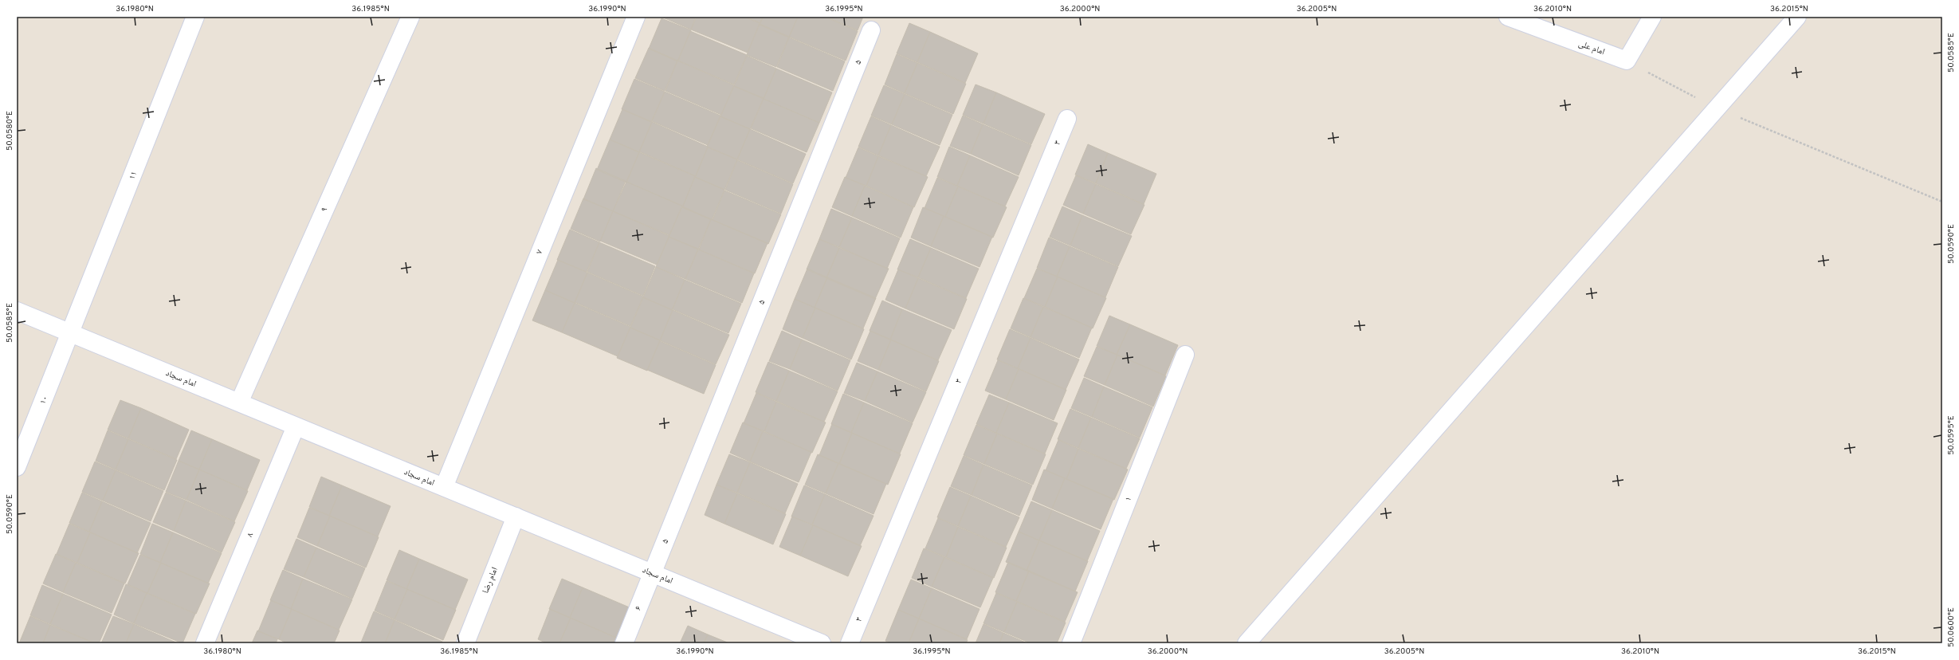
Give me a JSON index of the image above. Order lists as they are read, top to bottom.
{
  "streets": {
    "street": [
      "امام علی",
      "۵",
      "۳",
      "۱۱",
      "۹",
      "۷",
      "امام سجاد",
      "۱۰",
      "۱",
      "۸",
      "امام رضا",
      "۶"
    ]
  },
  "crossings": [
    ["۵", "امام سجاد"],
    ["۵", "۶"],
    ["۱۱", "امام سجاد"],
    ["۱۱", "۱۰"],
    ["۹", "امام سجاد"],
    ["۷", "امام سجاد"],
    ["امام سجاد", "۱۰"],
    ["امام سجاد", "۸"],
    ["امام سجاد", "امام رضا"],
    ["امام سجاد", "۶"]
  ],
  "coordinates": [
    "36.1980°N",
    "36.1985°N",
    "36.1990°N",
    "36.1995°N",
    "36.2000°N",
    "36.2005°N",
    "36.2010°N",
    "36.2015°N",
    "50.0585°E",
    "50.0580°E",
    "50.0590°E",
    "50.0595°E",
    "50.0600°E"
  ]
}
